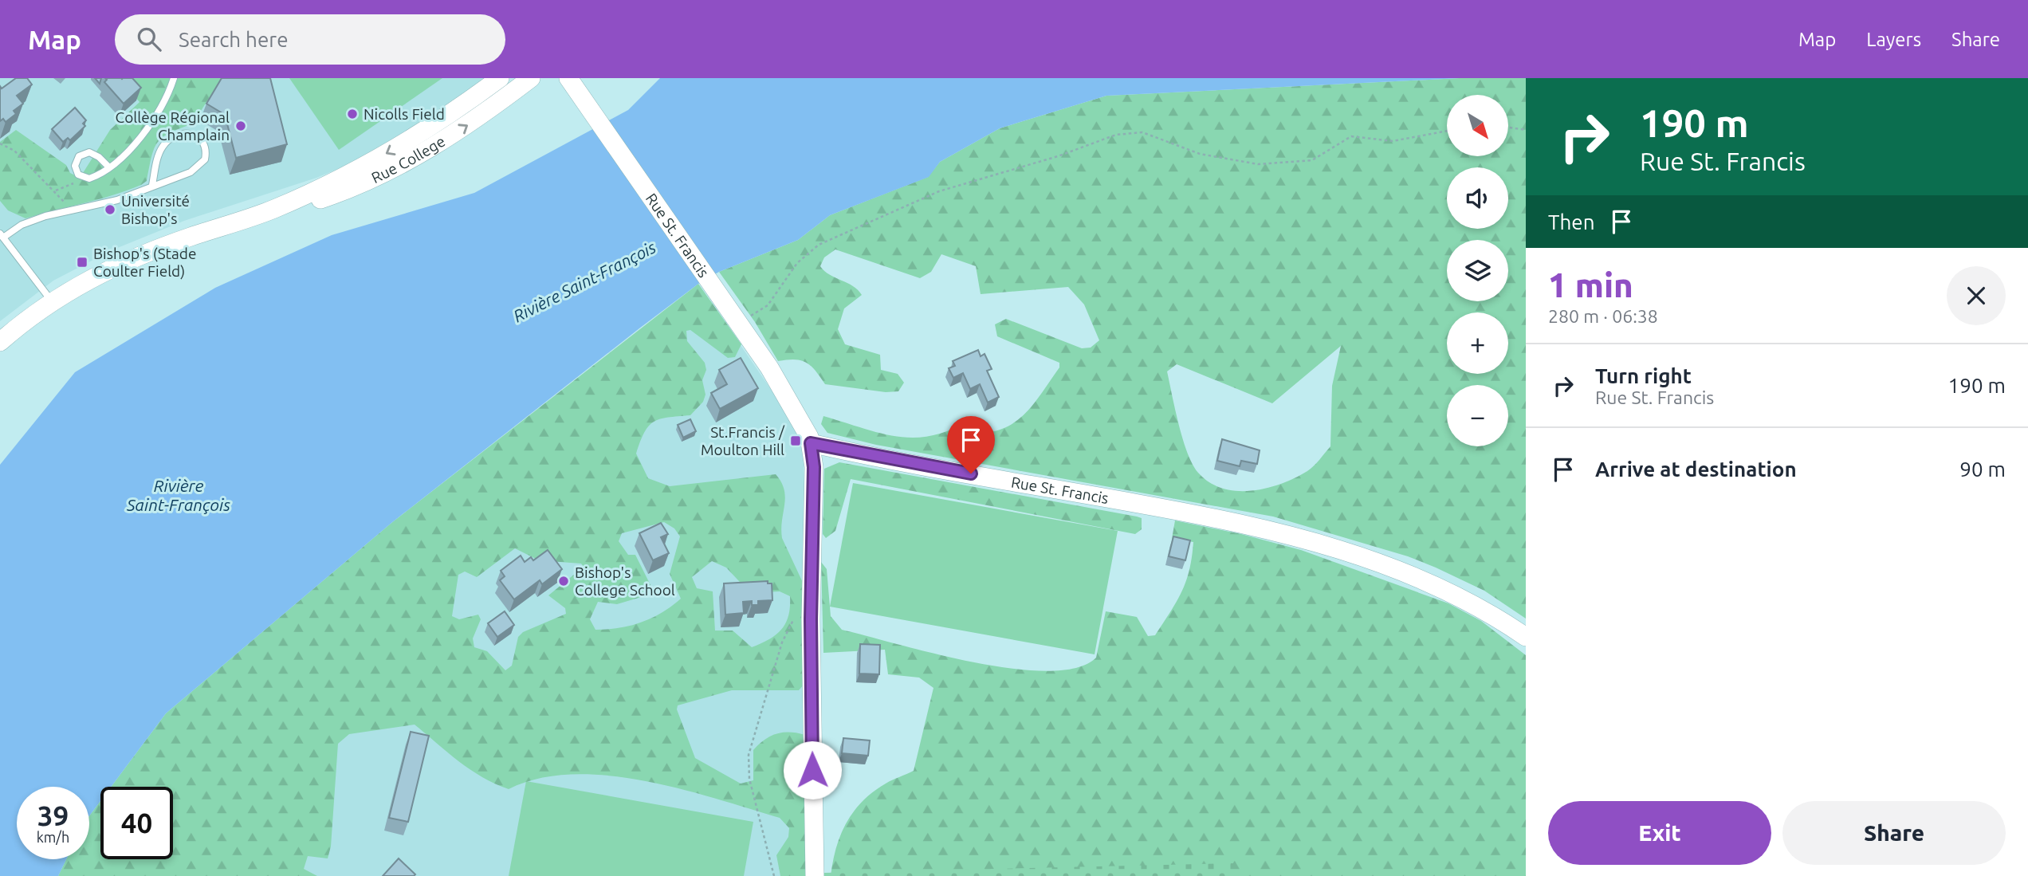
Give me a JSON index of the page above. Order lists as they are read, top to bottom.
{
  "streets": {
    "street": ["Rue College", "Rue St. Francis"]
  },
  "water": ["Rivière Saint-François"],
  "places": {
    "other": [
      "Nicolls Field",
      "Collège Régional Champlain",
      "Université Bishop's",
      "Bishop's College School"
    ],
    "transit": ["Bishop's (Stade Coulter Field)", "St.Francis / Moulton Hill"]
  },
  "north": "bottom right",
  "page": {
    "header": "Map",
    "search": "Search here",
    "nav": ["Map", "Layers", "Share"],
    "turn": ["190 m", "Rue St. Francis"],
    "map_buttons": ["+", "−"],
    "then": "Then",
    "heading": ["1 min", "280 m · 06:38"],
    "list": [
      {
        "name": "Turn right",
        "note": "Rue St. Francis",
        "value": "190 m"
      },
      {
        "name": "Arrive at destination",
        "value": "90 m"
      }
    ],
    "speed": "39 km/h",
    "limit": "40",
    "buttons": ["Exit", "Share"]
  }
}
